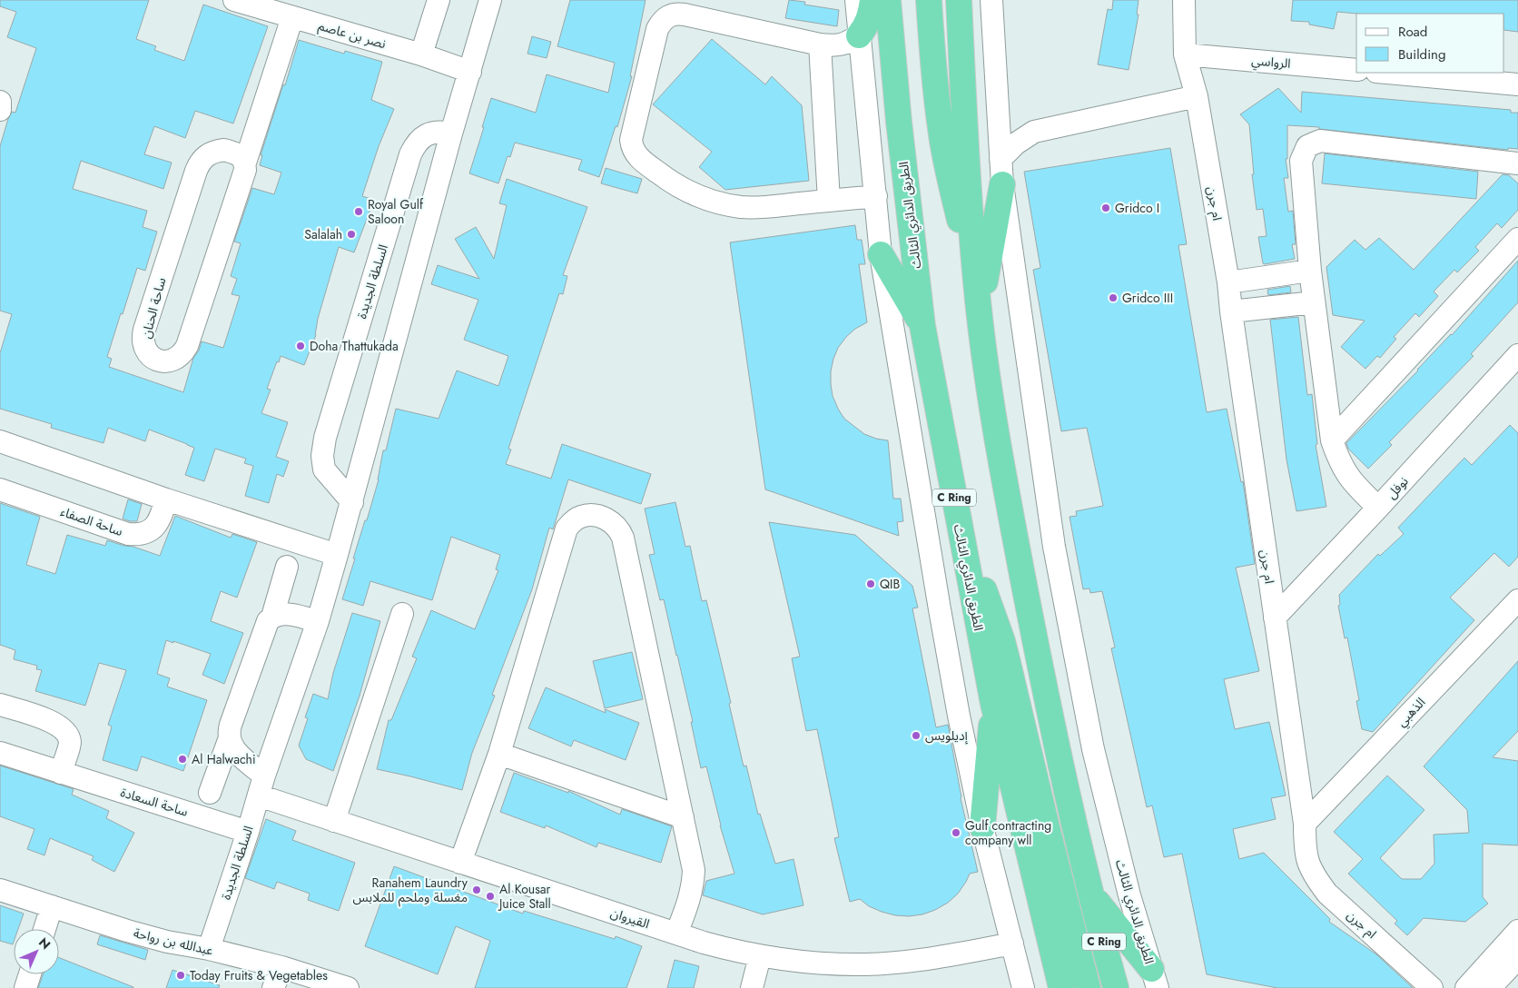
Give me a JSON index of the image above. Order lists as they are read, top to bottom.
{
  "streets": {
    "highway": ["الطريق الدائري الثالث", "C Ring"],
    "street": [
      "نصر بن عاصم",
      "الرواسي",
      "ام جرن",
      "السلطة الجديدة",
      "ساحة الحنان",
      "نوفل",
      "ساحة الصفاء",
      "الذهبي",
      "ساحة السعادة",
      "القيروان",
      "عبدالله بن رواحة"
    ]
  },
  "crossings": [
    ["نصر بن عاصم", "السلطة الجديدة"],
    ["نصر بن عاصم", "ساحة الحنان"],
    ["الرواسي", "ام جرن"],
    ["ام جرن", "نوفل"],
    ["ام جرن", "الذهبي"],
    ["السلطة الجديدة", "ساحة السعادة"],
    ["السلطة الجديدة", "القيروان"],
    ["السلطة الجديدة", "عبدالله بن رواحة"]
  ],
  "places": [
    "Gridco I",
    "Royal Gulf Saloon",
    "Salalah",
    "Gridco III",
    "Doha Thattukada",
    "QIB",
    "إديلويس",
    "Al Halwachi",
    "Gulf contracting company wll",
    "Ranahem Laundry مغسلة وملحم للملابس",
    "Al Kousar Juice Stall",
    "Today Fruits & Vegetables"
  ],
  "legend": ["Road", "Building"],
  "north": "top right"
}
